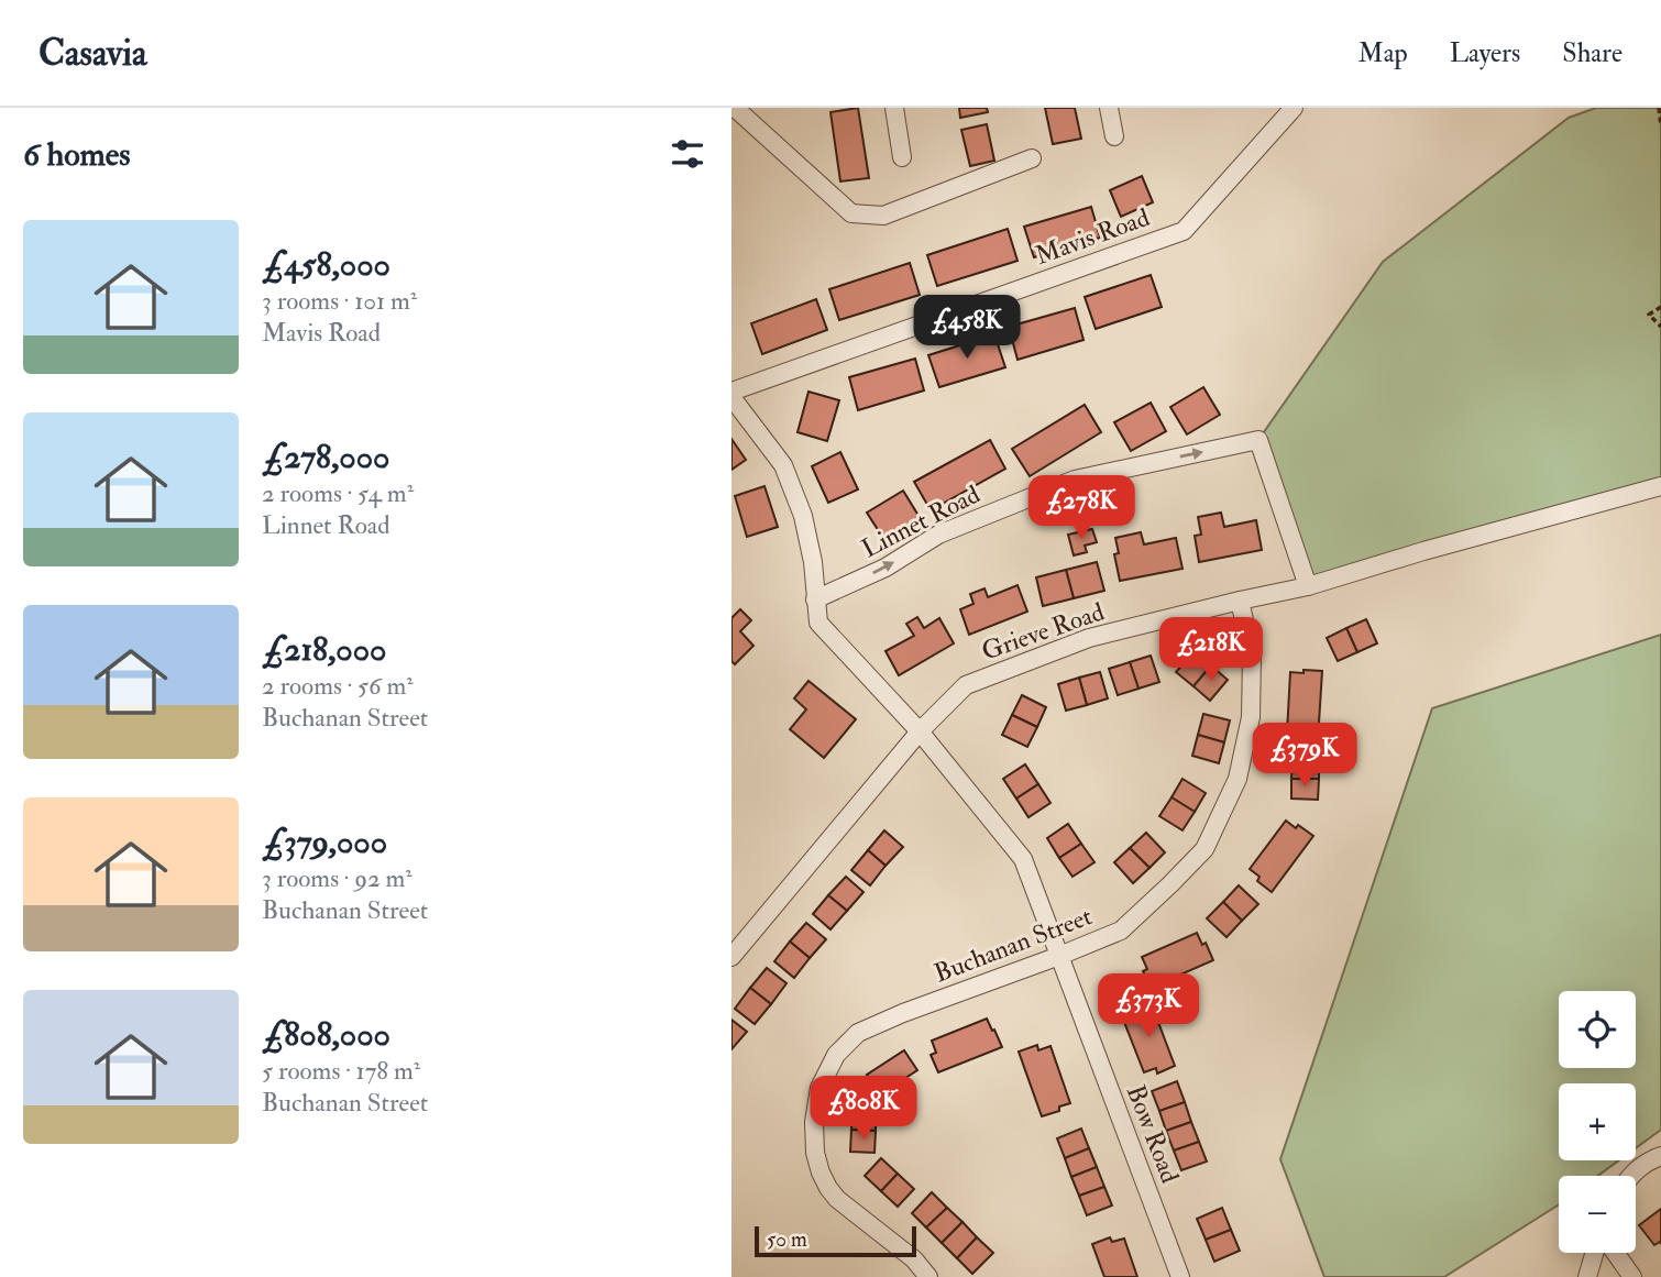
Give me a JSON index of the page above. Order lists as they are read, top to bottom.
{
  "streets": {
    "street": [
      "Mavis Road",
      "Linnet Road",
      "Grieve Road",
      "Buchanan Street",
      "Bow Road"
    ]
  },
  "crossings": [
    ["Mavis Road", "Bow Road"],
    ["Linnet Road", "Grieve Road"],
    ["Linnet Road", "Bow Road"],
    ["Grieve Road", "Buchanan Street"],
    ["Grieve Road", "Bow Road"],
    ["Buchanan Street", "Bow Road"]
  ],
  "scale_bar": "50 m",
  "page": {
    "header": "Casavia",
    "nav": ["Map", "Layers", "Share"],
    "heading": "6 homes",
    "list": [
      {
        "name": "£458,000",
        "note": "3 rooms · 101 m² · Mavis Road"
      },
      {
        "name": "£278,000",
        "note": "2 rooms · 54 m² · Linnet Road"
      },
      {
        "name": "£218,000",
        "note": "2 rooms · 56 m² · Buchanan Street"
      },
      {
        "name": "£379,000",
        "note": "3 rooms · 92 m² · Buchanan Street"
      },
      {
        "name": "£808,000",
        "note": "5 rooms · 178 m² · Buchanan Street"
      }
    ],
    "price": [
      "£458K",
      "£278K",
      "£218K",
      "£379K",
      "£373K",
      "£808K"
    ],
    "map_buttons": ["+", "−"],
    "scale": "50 m"
  }
}
